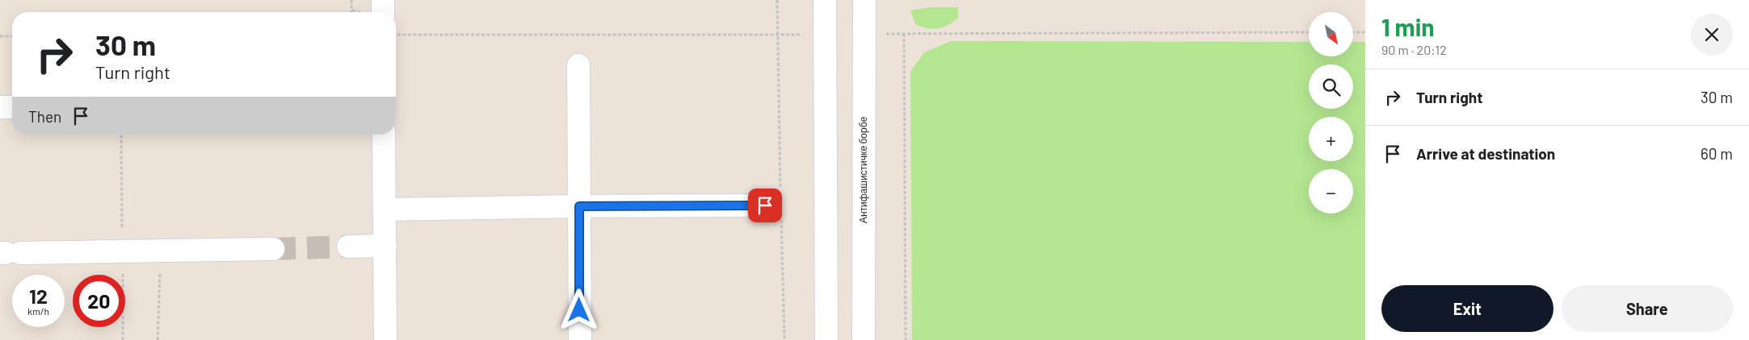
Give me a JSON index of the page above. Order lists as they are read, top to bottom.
{
  "streets": {
    "street": ["Антифашистичке борбе"]
  },
  "north": "bottom right",
  "page": {
    "heading": ["1 min", "90 m · 20:12"],
    "map_buttons": ["+", "−"],
    "turn": ["30 m", "Turn right"],
    "list": [
      {
        "name": "Turn right",
        "value": "30 m"
      },
      {
        "name": "Arrive at destination",
        "value": "60 m"
      }
    ],
    "then": "Then",
    "speed": "12 km/h",
    "limit": "20",
    "buttons": ["Exit", "Share"]
  }
}
